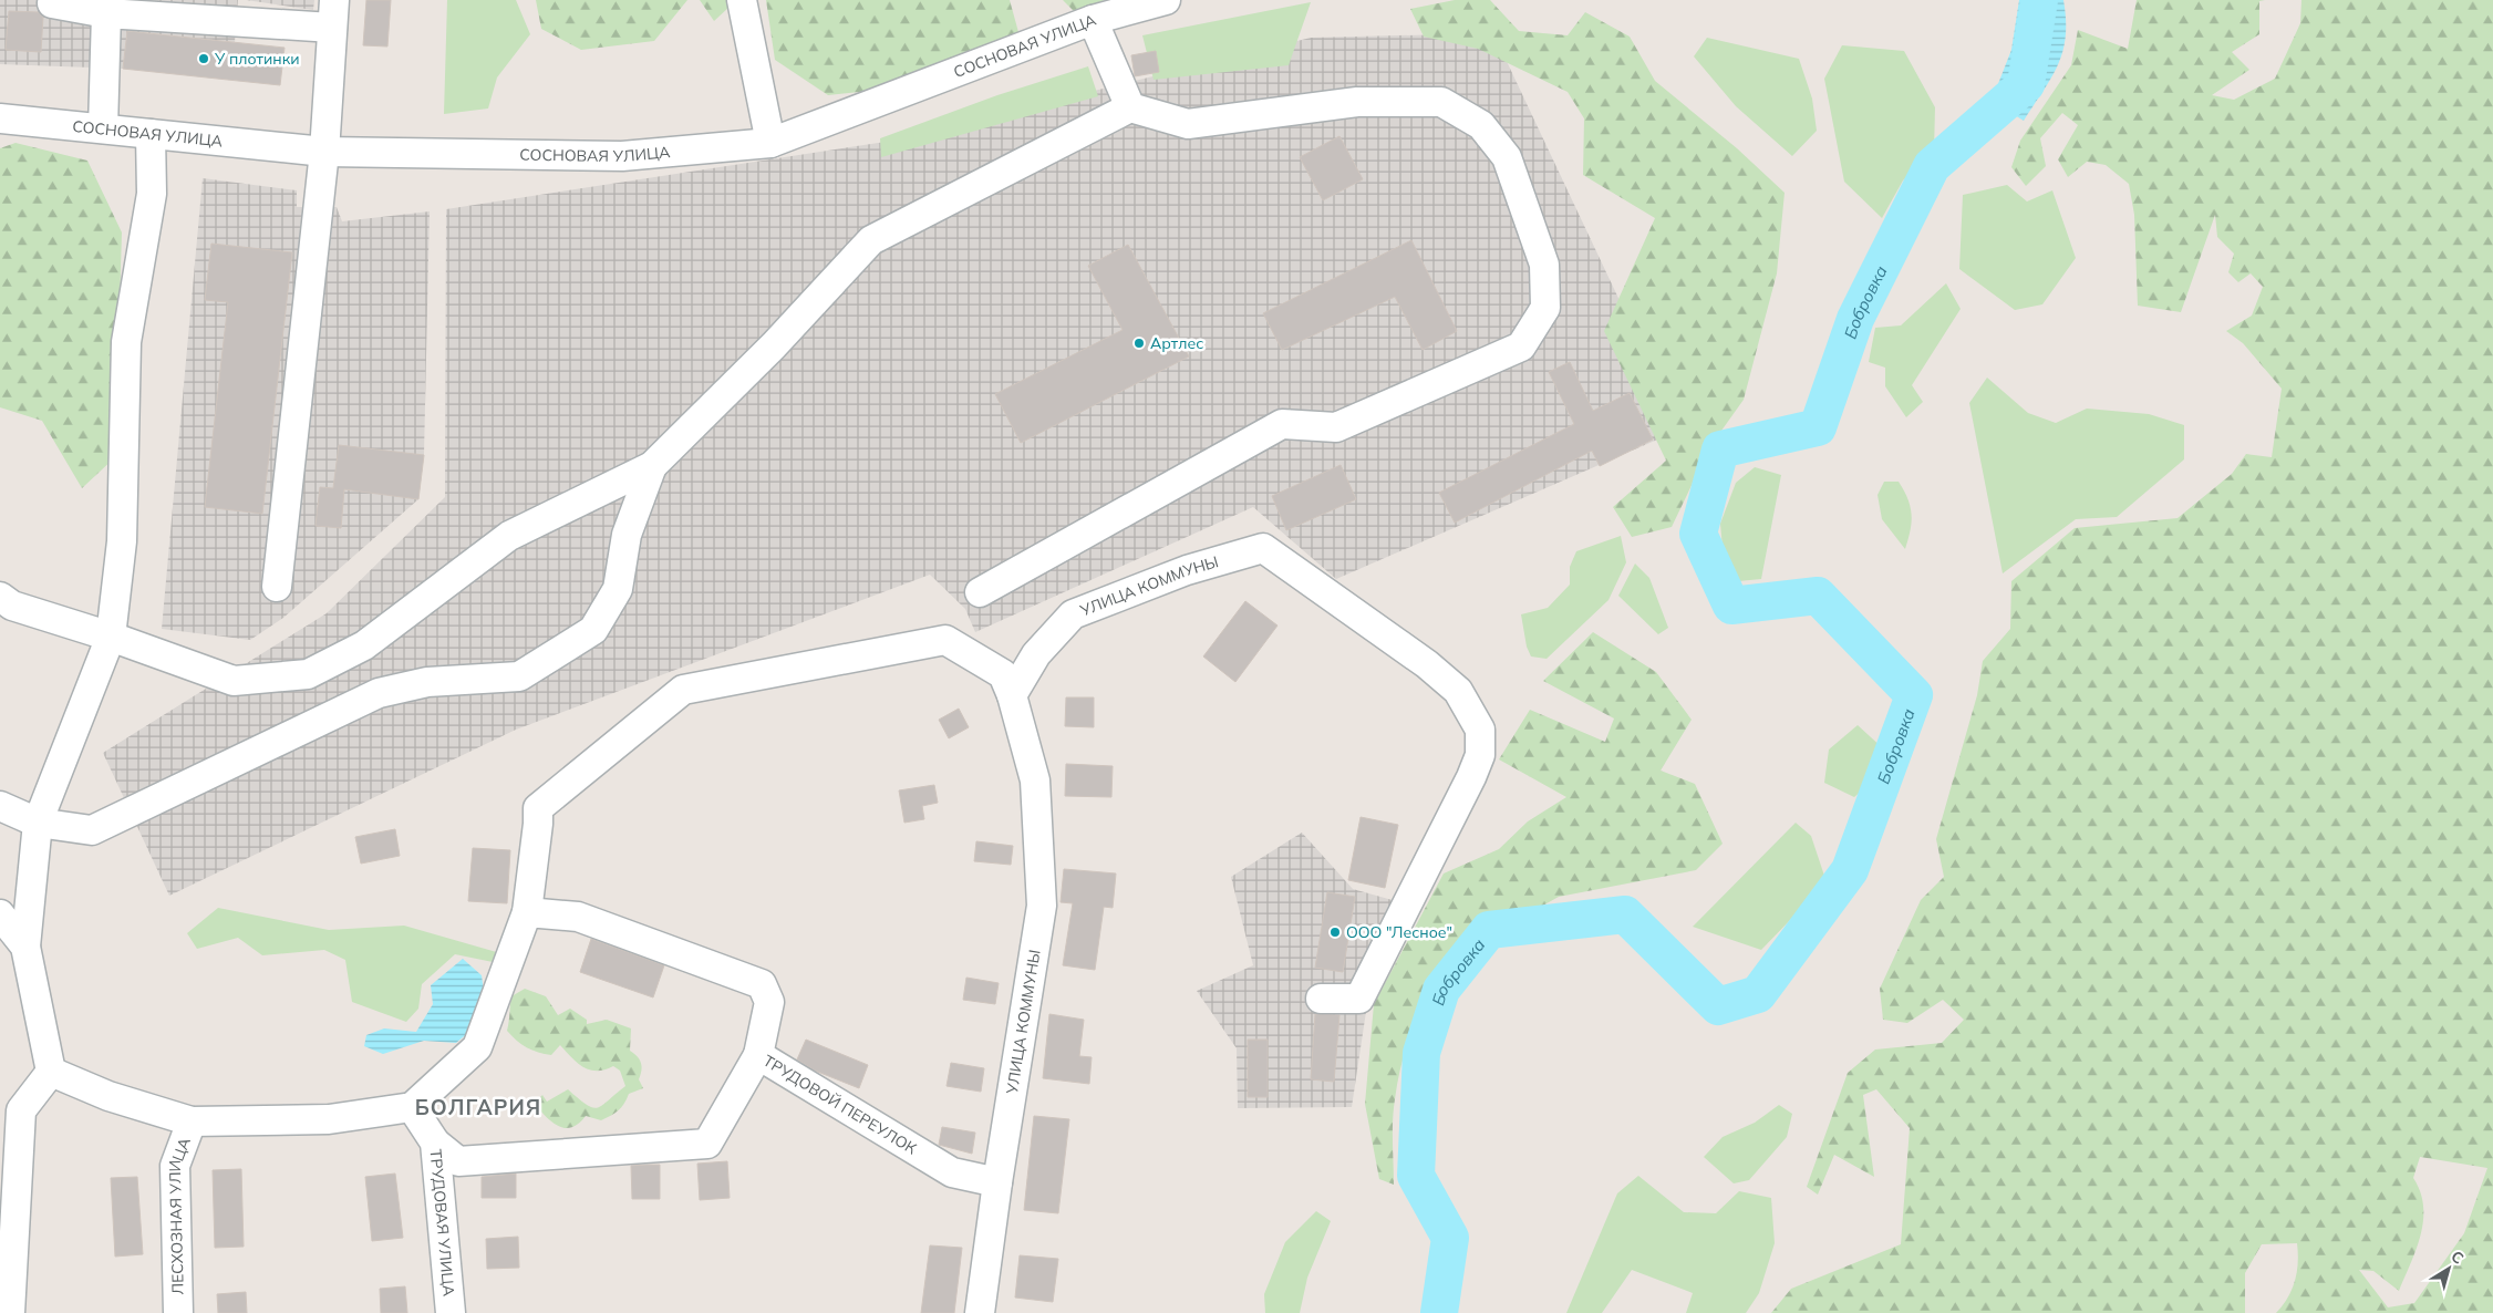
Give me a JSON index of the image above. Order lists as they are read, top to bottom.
{
  "streets": {
    "street": [
      "СОСНОВАЯ УЛИЦА",
      "УЛИЦА КОММУНЫ",
      "ТРУДОВОЙ ПЕРЕУЛОК",
      "ЛЕСХОЗНАЯ УЛИЦА",
      "ТРУДОВАЯ УЛИЦА"
    ]
  },
  "crossings": [
    ["УЛИЦА КОММУНЫ", "ТРУДОВОЙ ПЕРЕУЛОК"],
    ["ТРУДОВОЙ ПЕРЕУЛОК", "ТРУДОВАЯ УЛИЦА"]
  ],
  "districts": ["БОЛГАРИЯ"],
  "water": ["Бобровка"],
  "places": ["У плотинки", "Артлес", "ООО \"Лесное\""],
  "north": "top right"
}
